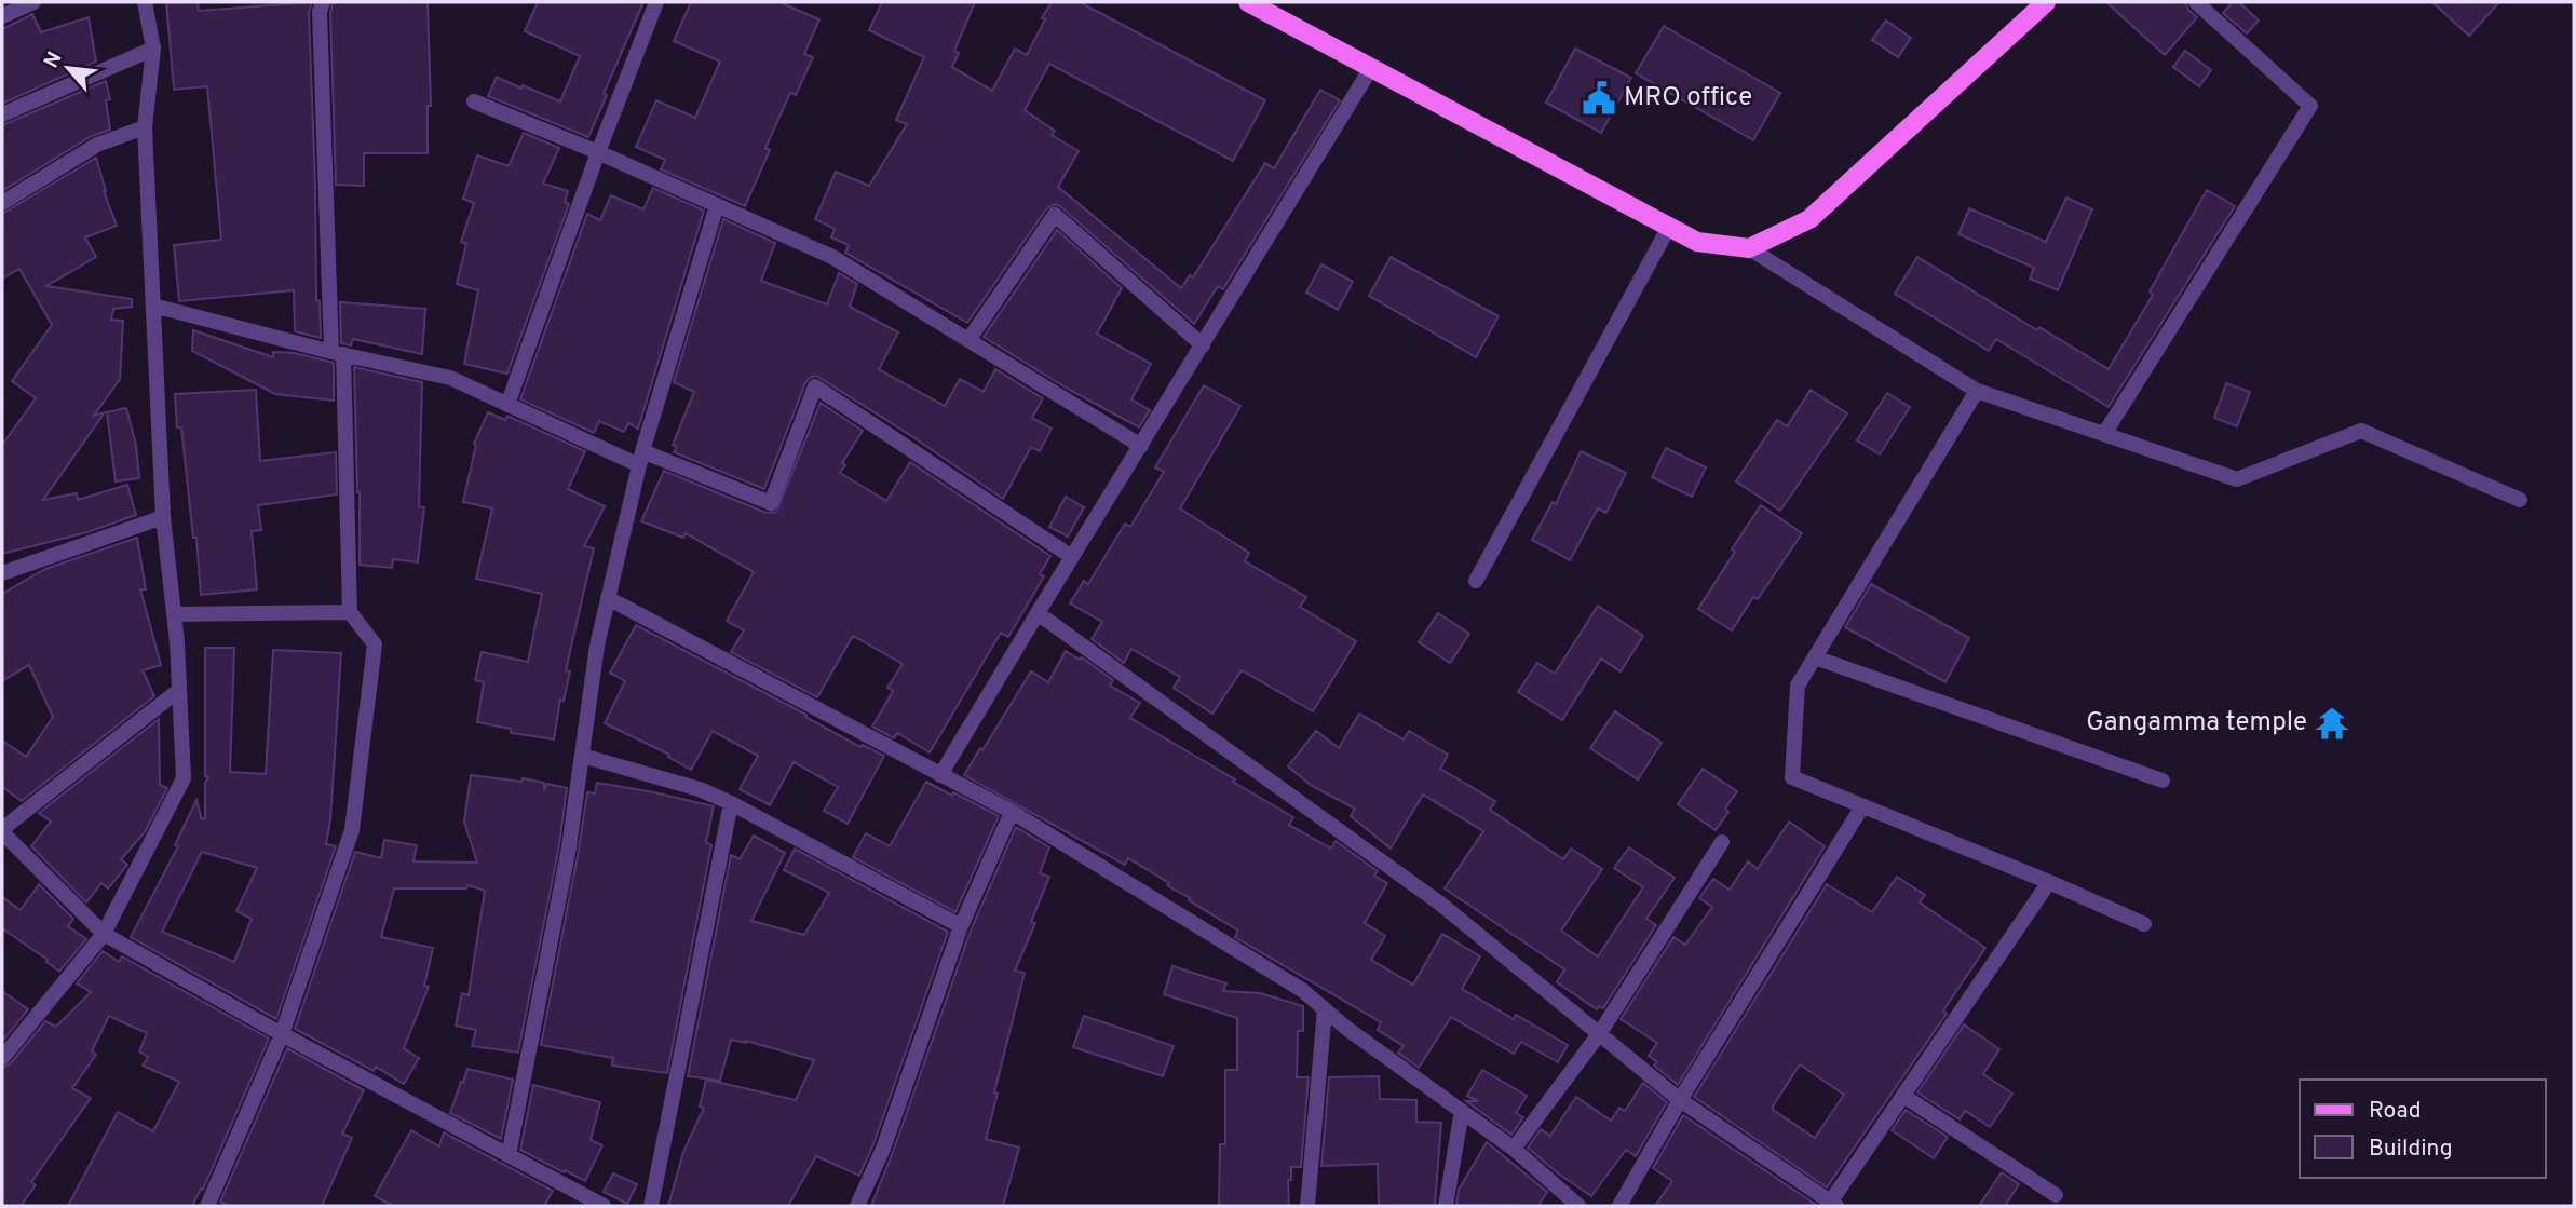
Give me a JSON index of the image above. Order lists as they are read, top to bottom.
{
  "places": {
    "public building": ["MRO office"],
    "temple": ["Gangamma temple"]
  },
  "legend": ["Road", "Building"],
  "north": "top left"
}
